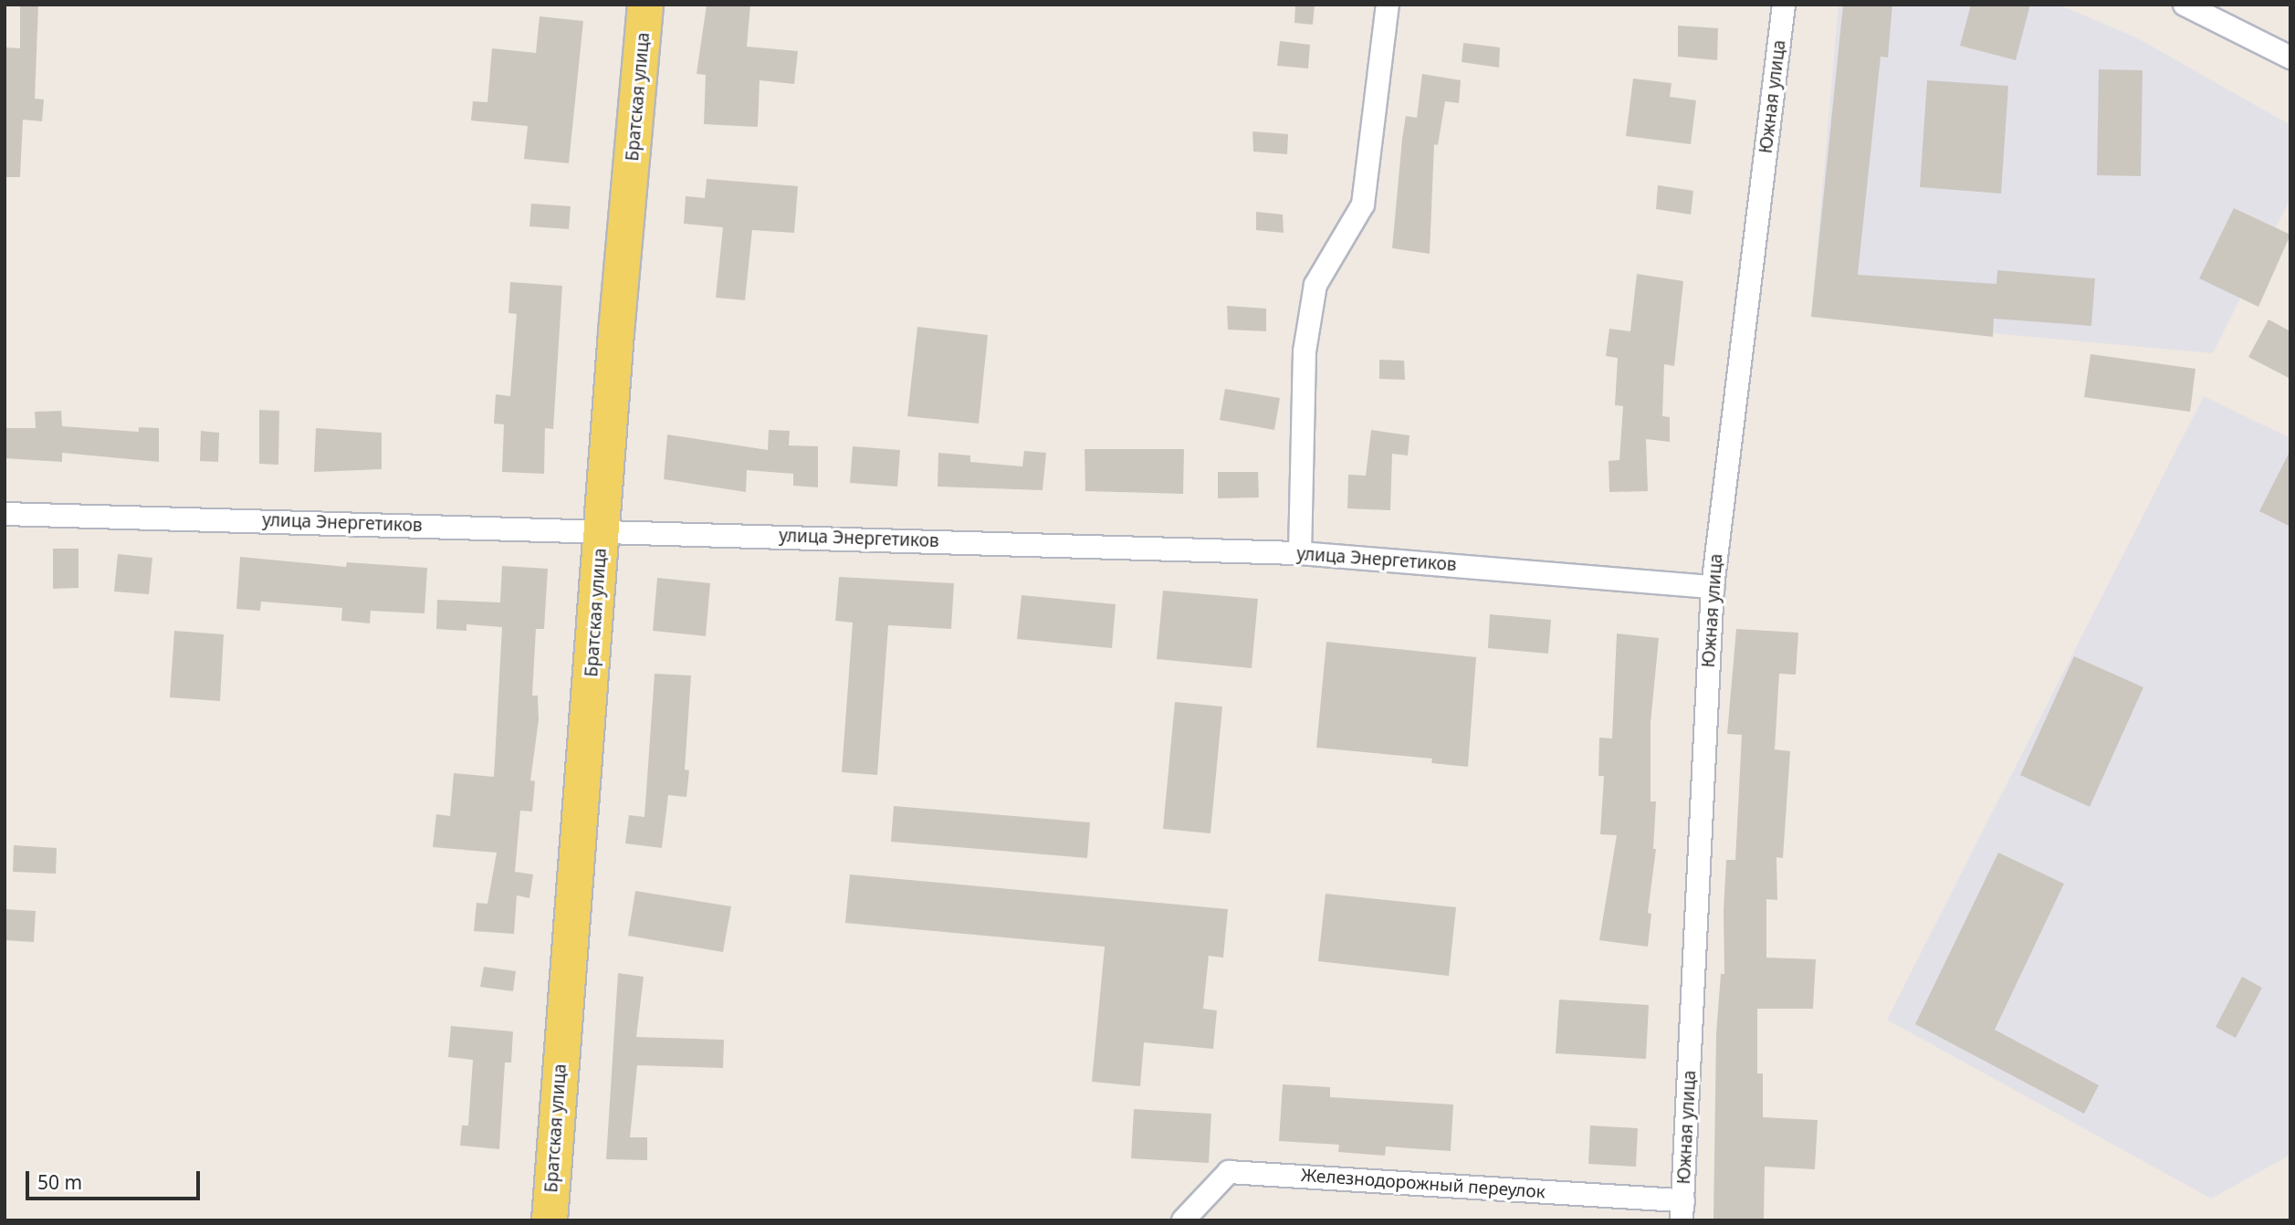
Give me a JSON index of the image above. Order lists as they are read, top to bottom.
{
  "streets": {
    "main road": ["Братская улица"],
    "street": ["Южная улица", "улица Энергетиков", "Железнодорожный переулок"]
  },
  "crossings": [
    ["Братская улица", "улица Энергетиков"],
    ["Южная улица", "улица Энергетиков"],
    ["Южная улица", "Железнодорожный переулок"]
  ],
  "scale_bar": "50 m"
}
